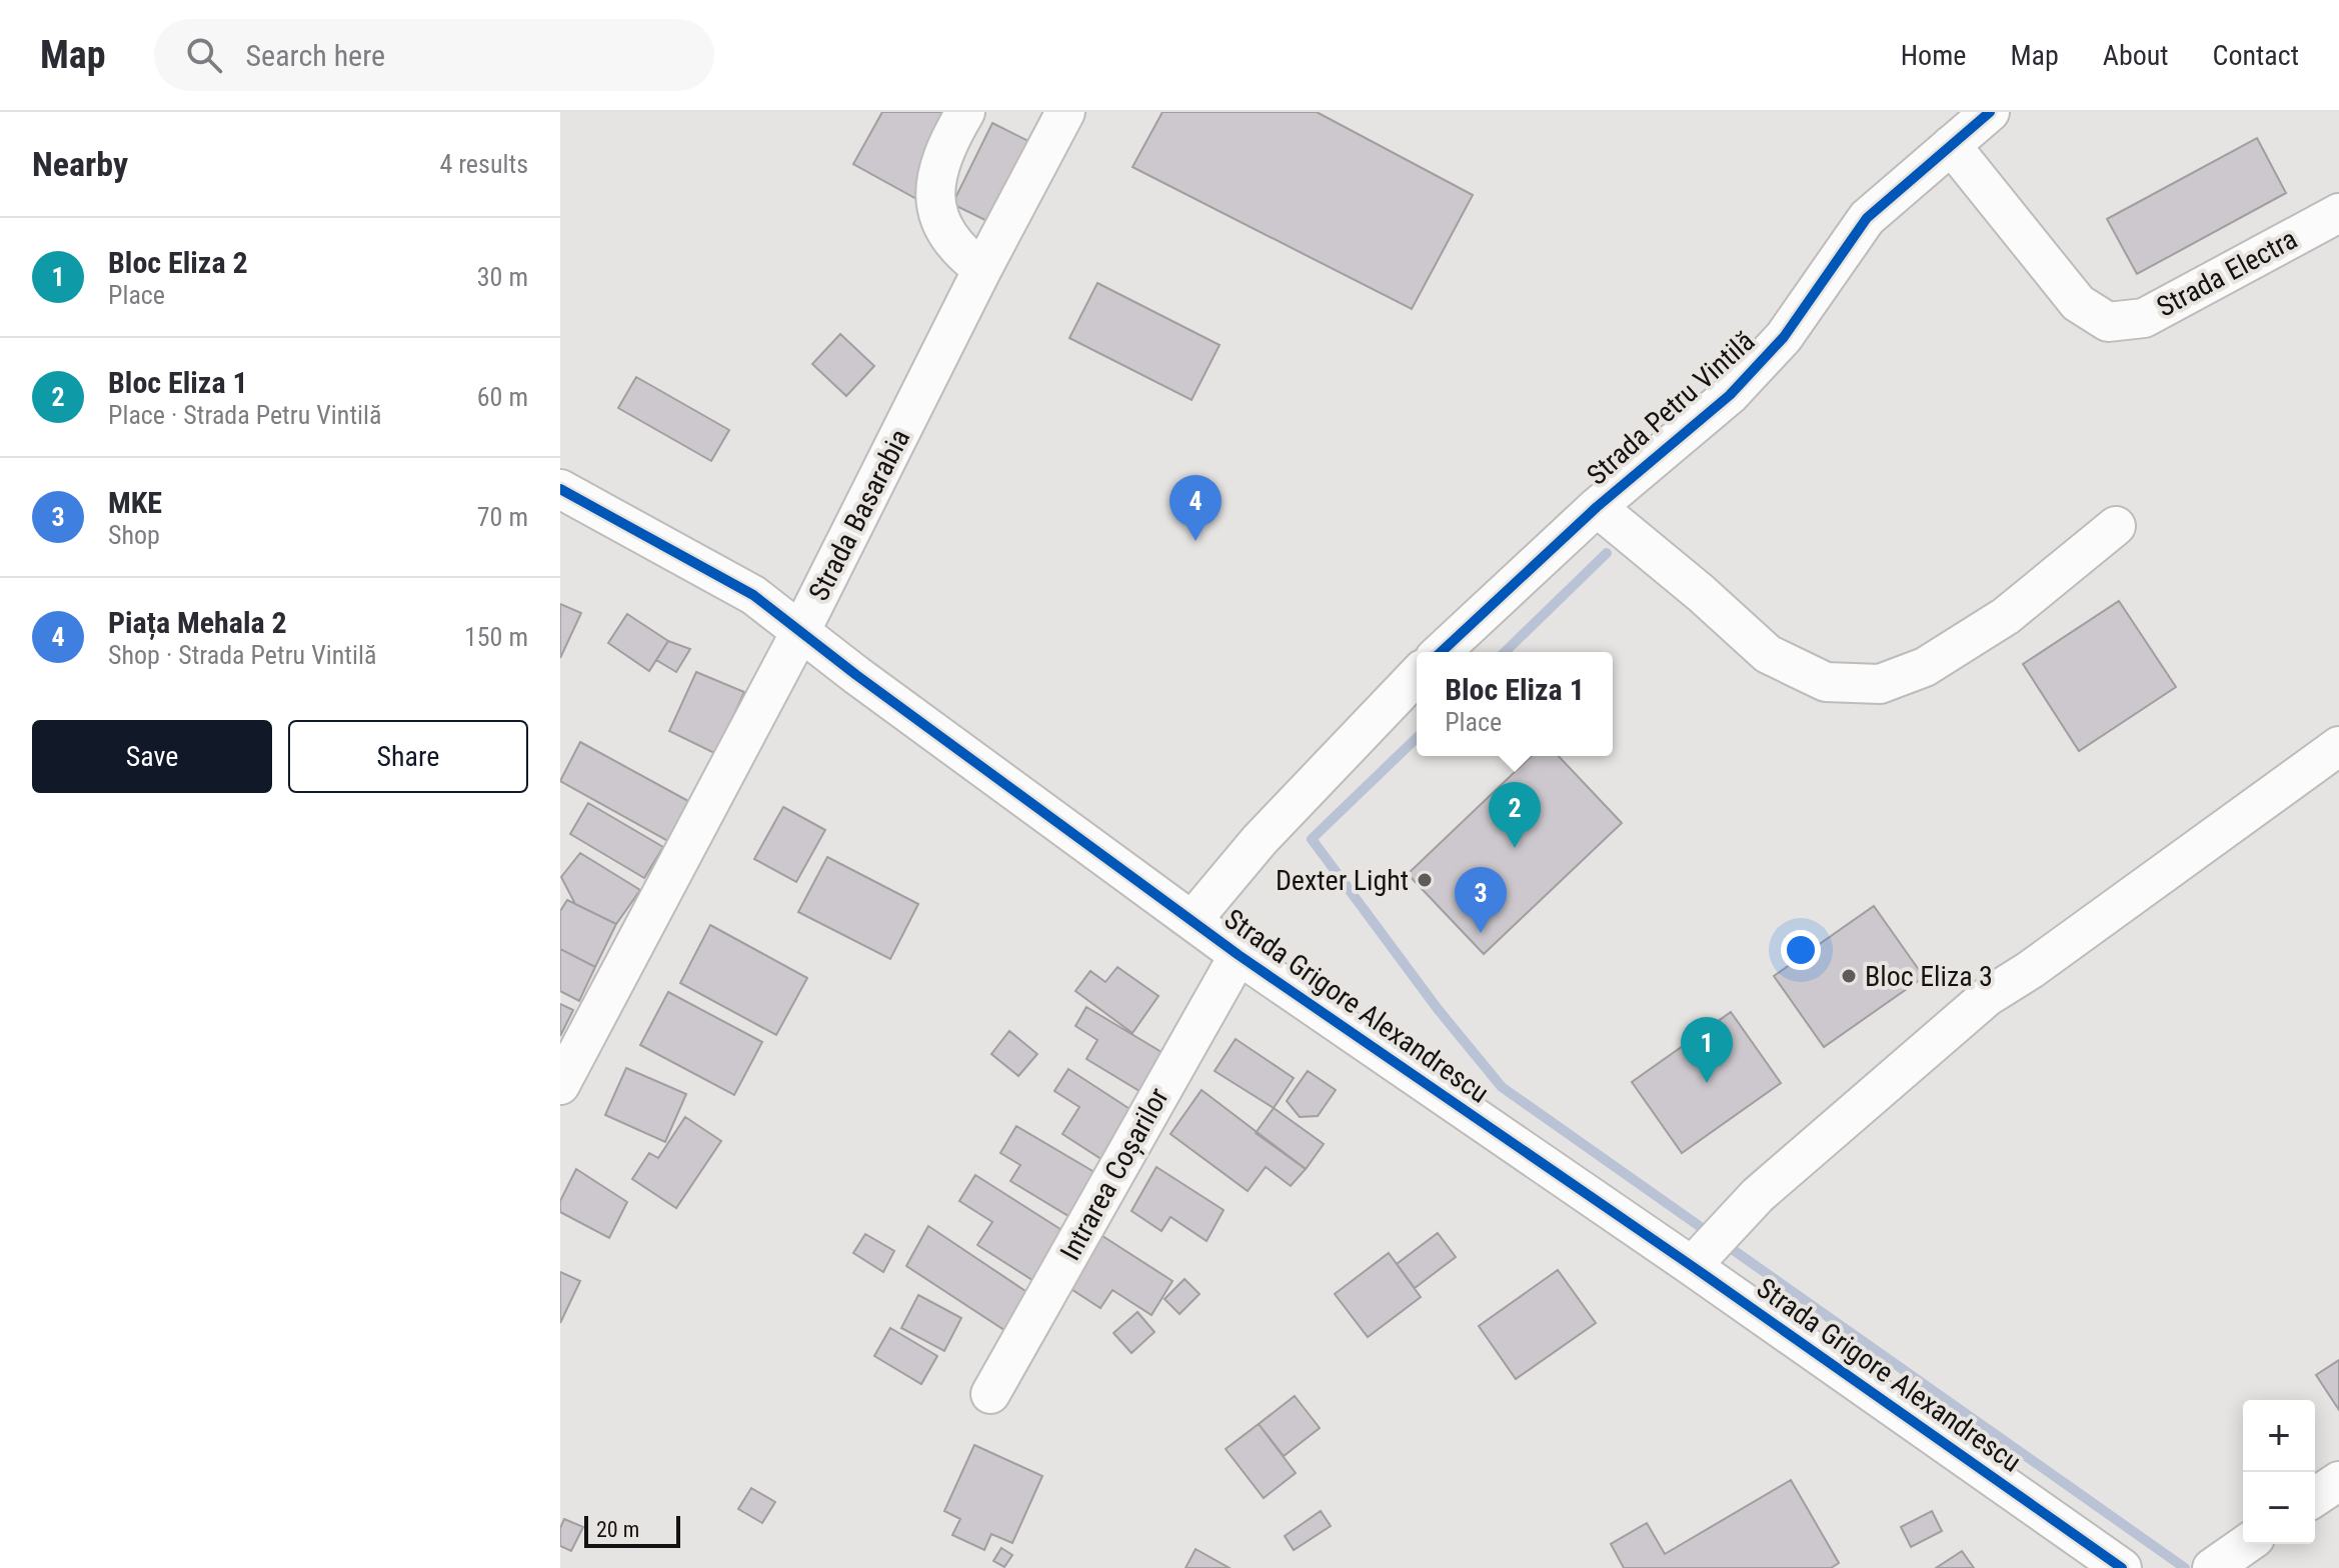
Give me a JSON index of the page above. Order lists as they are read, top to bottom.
{
  "streets": {
    "street": [
      "Strada Electra",
      "Strada Petru Vintilă",
      "Strada Basarabia",
      "Strada Grigore Alexandrescu",
      "Intrarea Coșarilor"
    ]
  },
  "crossings": [
    ["Strada Electra", "Strada Petru Vintilă"],
    ["Strada Basarabia", "Strada Grigore Alexandrescu"],
    ["Strada Grigore Alexandrescu", "Intrarea Coșarilor"]
  ],
  "places": ["Dexter Light", "Bloc Eliza 3"],
  "scale_bar": "20 m",
  "page": {
    "header": "Map",
    "search": "Search here",
    "nav": [
      "Home",
      "Map",
      "About",
      "Contact"
    ],
    "heading": ["Nearby", "4 results"],
    "list": [
      {
        "mark": "1",
        "name": "Bloc Eliza 2",
        "note": "Place",
        "value": "30 m"
      },
      {
        "mark": "2",
        "name": "Bloc Eliza 1",
        "note": "Place · Strada Petru Vintilă",
        "value": "60 m"
      },
      {
        "mark": "3",
        "name": "MKE",
        "note": "Shop",
        "value": "70 m"
      },
      {
        "mark": "4",
        "name": "Piața Mehala 2",
        "note": "Shop · Strada Petru Vintilă",
        "value": "150 m"
      }
    ],
    "pins": [
      "4",
      "2",
      "3",
      "1"
    ],
    "popup": ["Bloc Eliza 1", "Place"],
    "buttons": ["Save", "Share"],
    "map_buttons": ["+", "−"],
    "scale": "20 m"
  }
}
